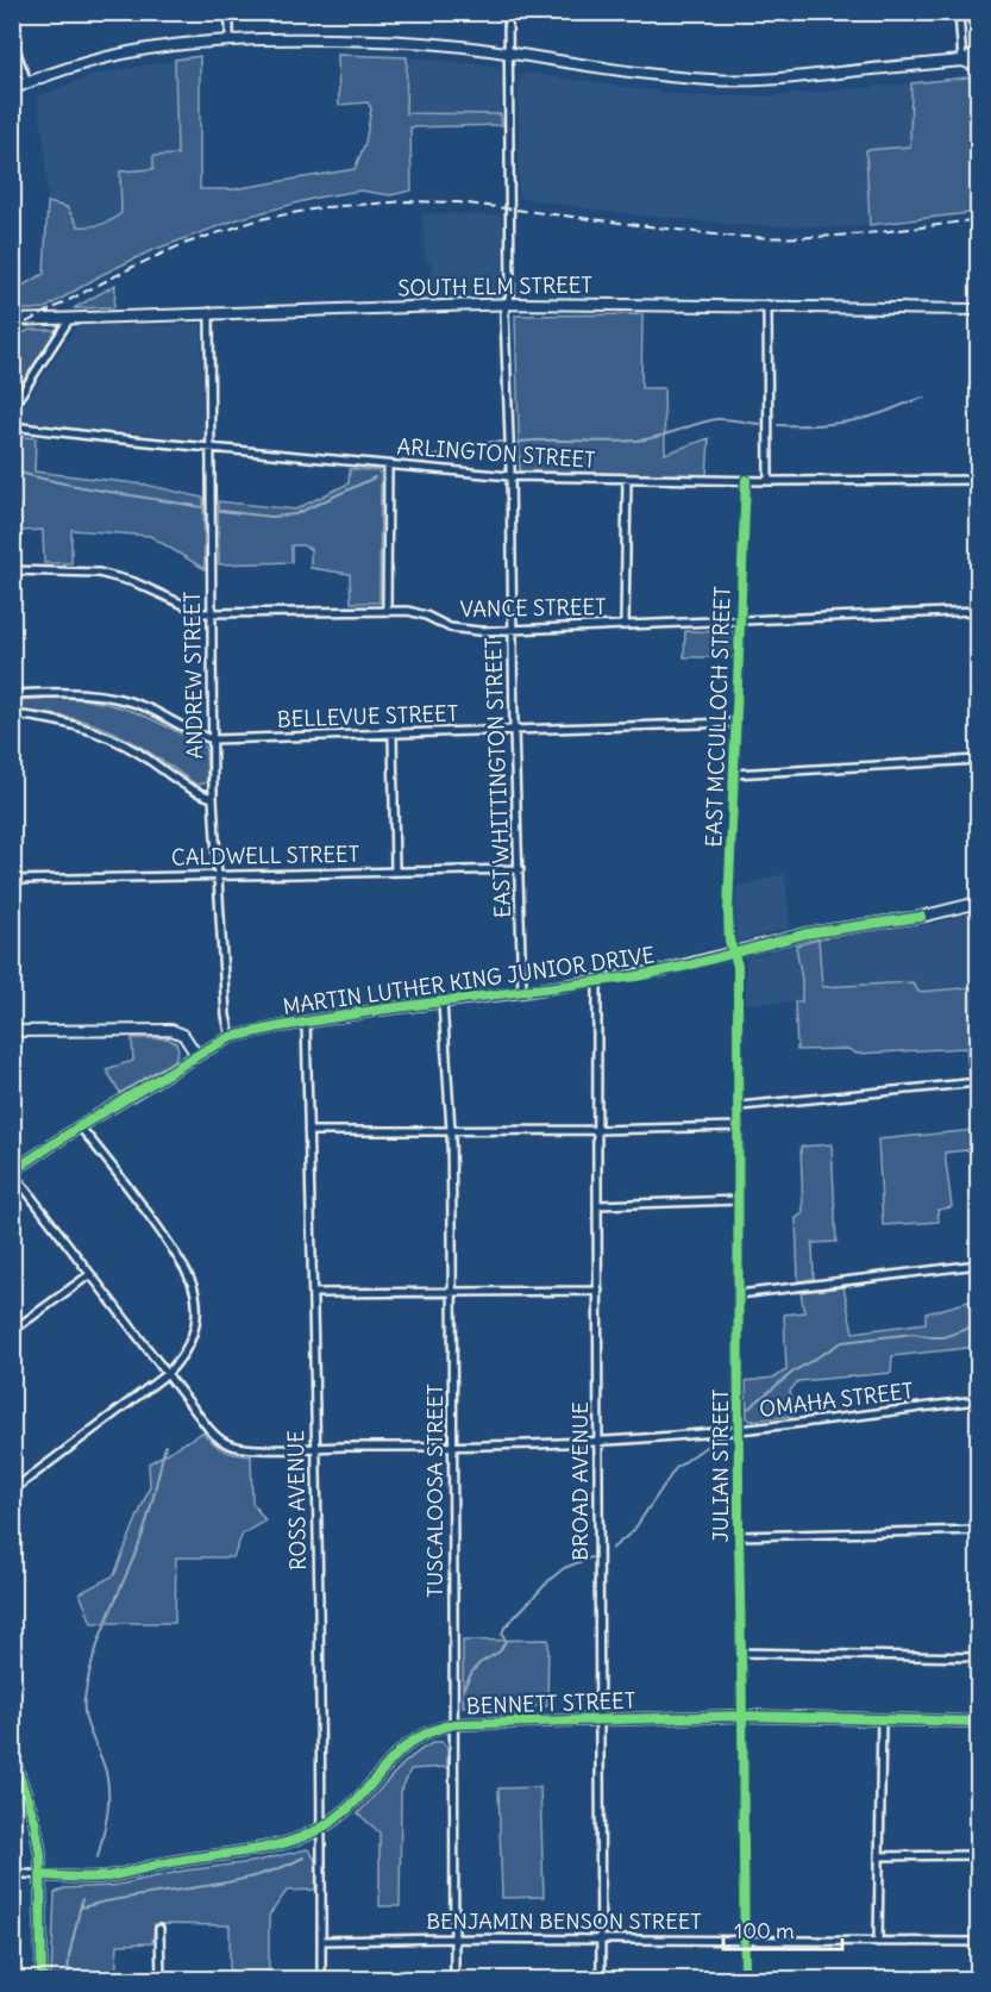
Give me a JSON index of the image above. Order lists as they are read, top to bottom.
{
  "streets": {
    "main road": ["SOUTH ELM STREET", "MARTIN LUTHER KING JUNIOR DRIVE", "BENNETT STREET"],
    "street": [
      "ARLINGTON STREET",
      "VANCE STREET",
      "ANDREW STREET",
      "BELLEVUE STREET",
      "EAST MCCULLOCH STREET",
      "EAST WHITTINGTON STREET",
      "CALDWELL STREET",
      "OMAHA STREET",
      "JULIAN STREET",
      "BROAD AVENUE",
      "TUSCALOOSA STREET",
      "ROSS AVENUE",
      "BENJAMIN BENSON STREET"
    ]
  },
  "crossings": [
    ["SOUTH ELM STREET", "ANDREW STREET"],
    ["SOUTH ELM STREET", "EAST WHITTINGTON STREET"],
    ["ARLINGTON STREET", "ANDREW STREET"],
    ["ARLINGTON STREET", "EAST MCCULLOCH STREET"],
    ["ARLINGTON STREET", "EAST WHITTINGTON STREET"],
    ["VANCE STREET", "ANDREW STREET"],
    ["VANCE STREET", "EAST MCCULLOCH STREET"],
    ["VANCE STREET", "EAST WHITTINGTON STREET"],
    ["ANDREW STREET", "BELLEVUE STREET"],
    ["ANDREW STREET", "CALDWELL STREET"],
    ["ANDREW STREET", "MARTIN LUTHER KING JUNIOR DRIVE"],
    ["BELLEVUE STREET", "EAST MCCULLOCH STREET"],
    ["BELLEVUE STREET", "EAST WHITTINGTON STREET"],
    ["EAST MCCULLOCH STREET", "MARTIN LUTHER KING JUNIOR DRIVE"],
    ["EAST MCCULLOCH STREET", "JULIAN STREET"],
    ["EAST WHITTINGTON STREET", "CALDWELL STREET"],
    ["EAST WHITTINGTON STREET", "MARTIN LUTHER KING JUNIOR DRIVE"],
    ["MARTIN LUTHER KING JUNIOR DRIVE", "OMAHA STREET"],
    ["MARTIN LUTHER KING JUNIOR DRIVE", "JULIAN STREET"],
    ["MARTIN LUTHER KING JUNIOR DRIVE", "BROAD AVENUE"],
    ["MARTIN LUTHER KING JUNIOR DRIVE", "TUSCALOOSA STREET"],
    ["MARTIN LUTHER KING JUNIOR DRIVE", "ROSS AVENUE"],
    ["OMAHA STREET", "JULIAN STREET"],
    ["OMAHA STREET", "BROAD AVENUE"],
    ["OMAHA STREET", "TUSCALOOSA STREET"],
    ["OMAHA STREET", "ROSS AVENUE"],
    ["JULIAN STREET", "BENNETT STREET"],
    ["JULIAN STREET", "BENJAMIN BENSON STREET"],
    ["BROAD AVENUE", "BENNETT STREET"],
    ["BROAD AVENUE", "BENJAMIN BENSON STREET"],
    ["TUSCALOOSA STREET", "BENNETT STREET"],
    ["TUSCALOOSA STREET", "BENJAMIN BENSON STREET"],
    ["ROSS AVENUE", "BENNETT STREET"],
    ["ROSS AVENUE", "BENJAMIN BENSON STREET"]
  ],
  "scale_bar": "100 m"
}
